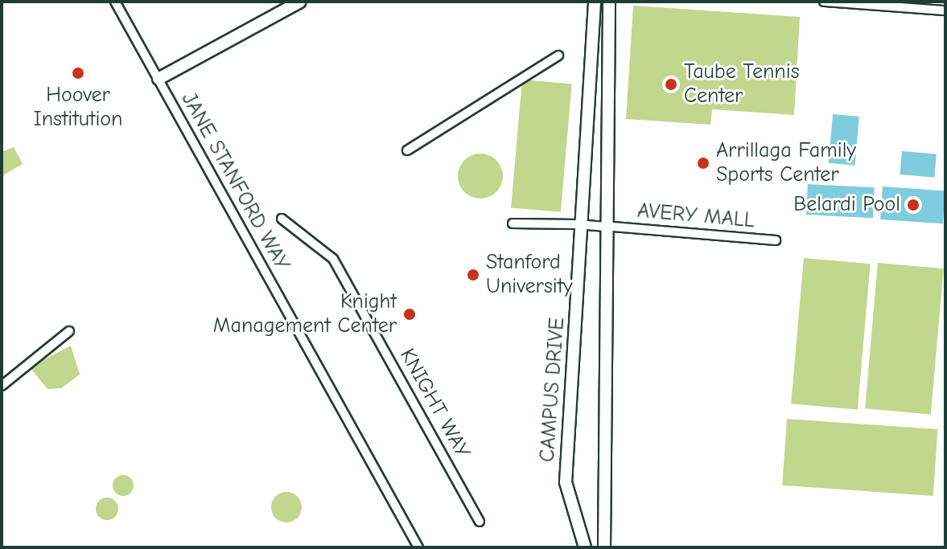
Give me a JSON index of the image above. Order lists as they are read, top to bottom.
{
  "streets": {
    "street": [
      "JANE STANFORD WAY",
      "AVERY MALL",
      "CAMPUS DRIVE",
      "KNIGHT WAY"
    ]
  },
  "places": [
    "Hoover Institution",
    "Taube Tennis Center",
    "Arrillaga Family Sports Center",
    "Belardi Pool",
    "Stanford University",
    "Knight Management Center"
  ]
}
